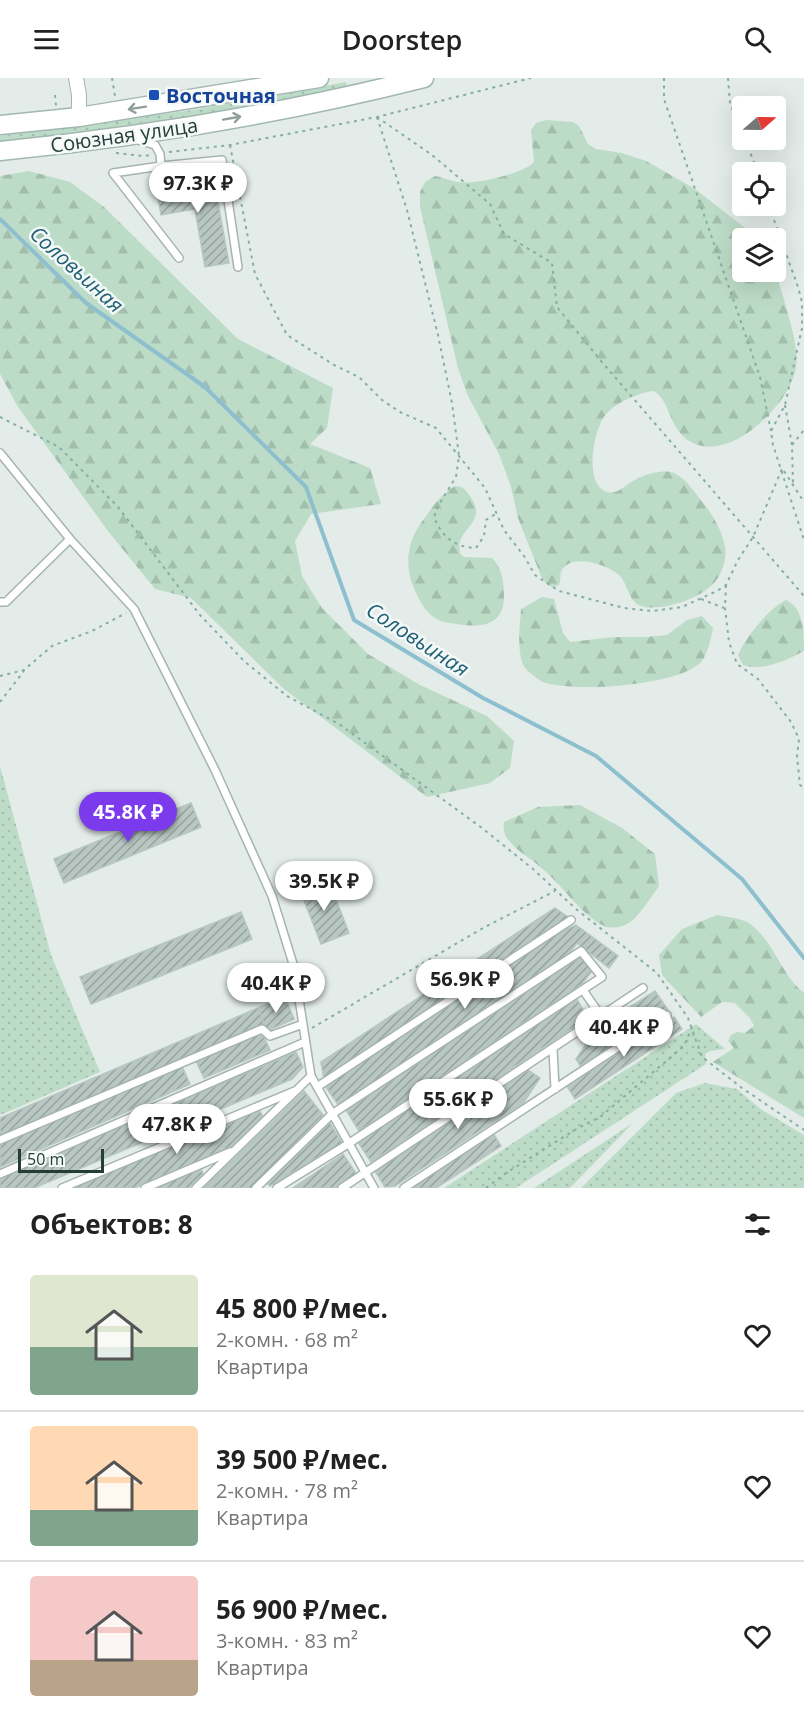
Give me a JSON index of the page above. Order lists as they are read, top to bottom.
{
  "streets": {
    "main road": ["Союзная улица"]
  },
  "water": ["Соловьиная"],
  "places": {
    "transit": ["Восточная"]
  },
  "scale_bar": "50 m",
  "north": "right",
  "page": {
    "header": "Doorstep",
    "price": [
      "97.3K ₽",
      "45.8K ₽",
      "39.5K ₽",
      "56.9K ₽",
      "40.4K ₽",
      "40.4K ₽",
      "55.6K ₽",
      "47.8K ₽"
    ],
    "scale": "50 m",
    "heading": "Объектов: 8",
    "list": [
      {
        "name": "45 800 ₽/мес.",
        "note": "2-комн. · 68 m² · Квартира"
      },
      {
        "name": "39 500 ₽/мес.",
        "note": "2-комн. · 78 m² · Квартира"
      },
      {
        "name": "56 900 ₽/мес.",
        "note": "3-комн. · 83 m² · Квартира"
      }
    ]
  }
}
